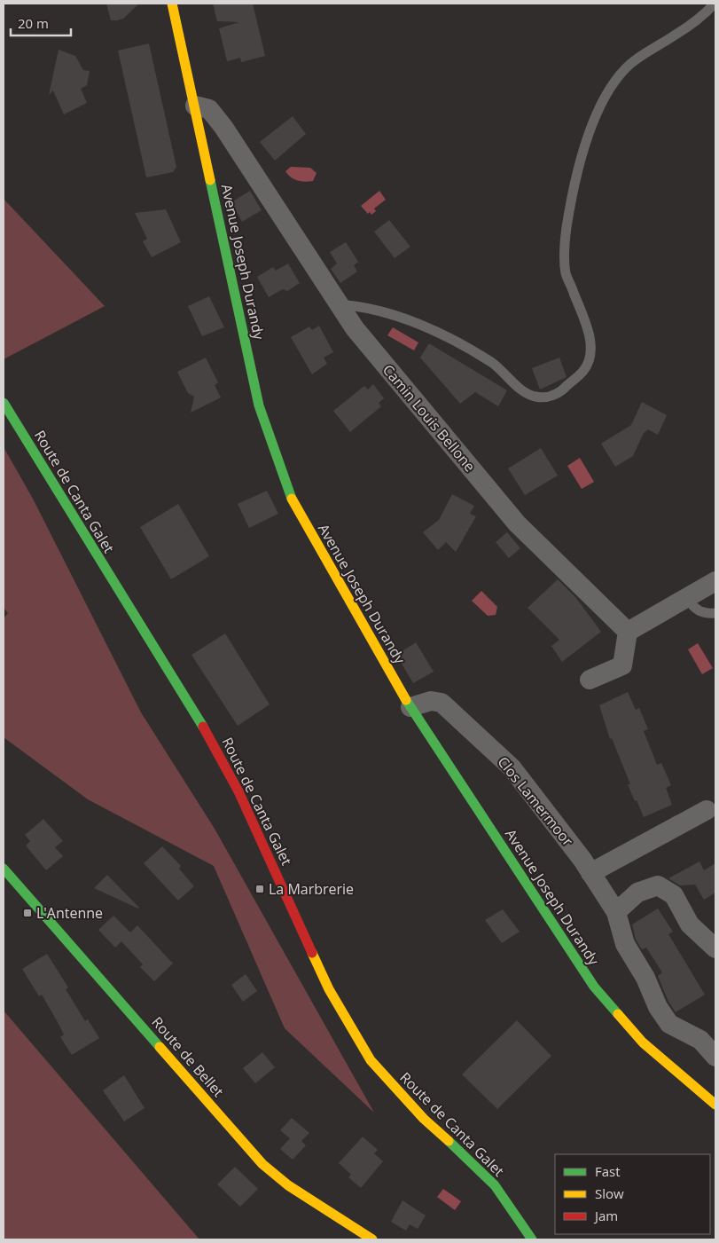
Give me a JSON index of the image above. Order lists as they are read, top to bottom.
{
  "streets": {
    "street": [
      "Avenue Joseph Durandy",
      "Camin Louis Bellone",
      "Route de Canta Galet",
      "Clos Lamermoor",
      "Route de Bellet"
    ]
  },
  "crossings": [
    ["Avenue Joseph Durandy", "Camin Louis Bellone"],
    ["Avenue Joseph Durandy", "Clos Lamermoor"]
  ],
  "places": {
    "transit": ["La Marbrerie", "L'Antenne"]
  },
  "legend": ["Fast", "Slow", "Jam"],
  "scale_bar": "20 m"
}
